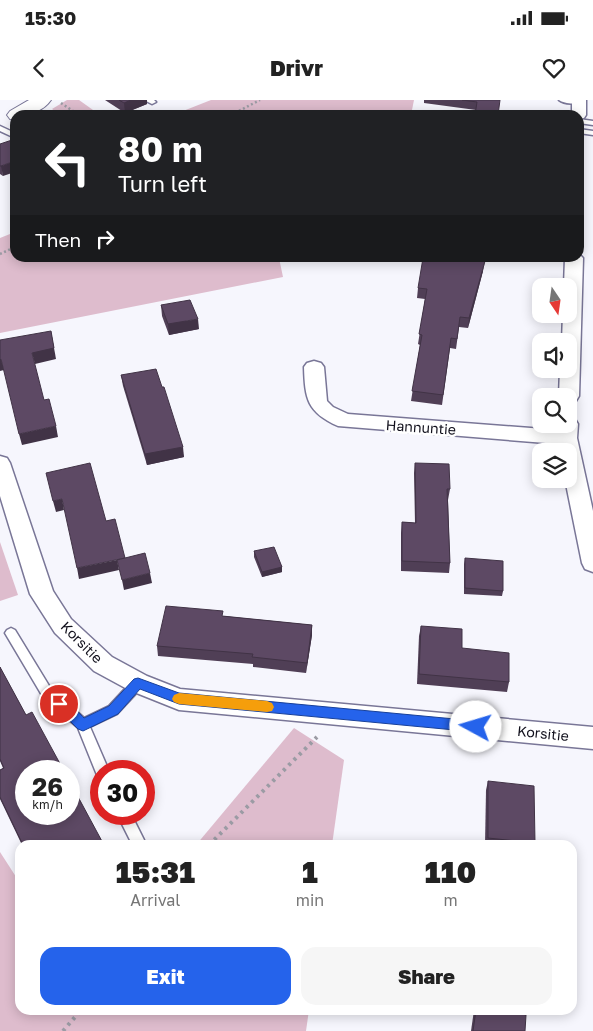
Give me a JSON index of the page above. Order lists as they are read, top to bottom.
{
  "streets": {
    "street": ["Hannuntie", "Korsitie"]
  },
  "north": "bottom",
  "page": {
    "status": "15:30",
    "header": "Drivr",
    "turn": ["80 m", "Turn left"],
    "then": "Then",
    "speed": "26 km/h",
    "limit": "30",
    "eta": [
      "15:31",
      "Arrival",
      "1",
      "min",
      "110",
      "m"
    ],
    "buttons": ["Exit", "Share"]
  }
}
